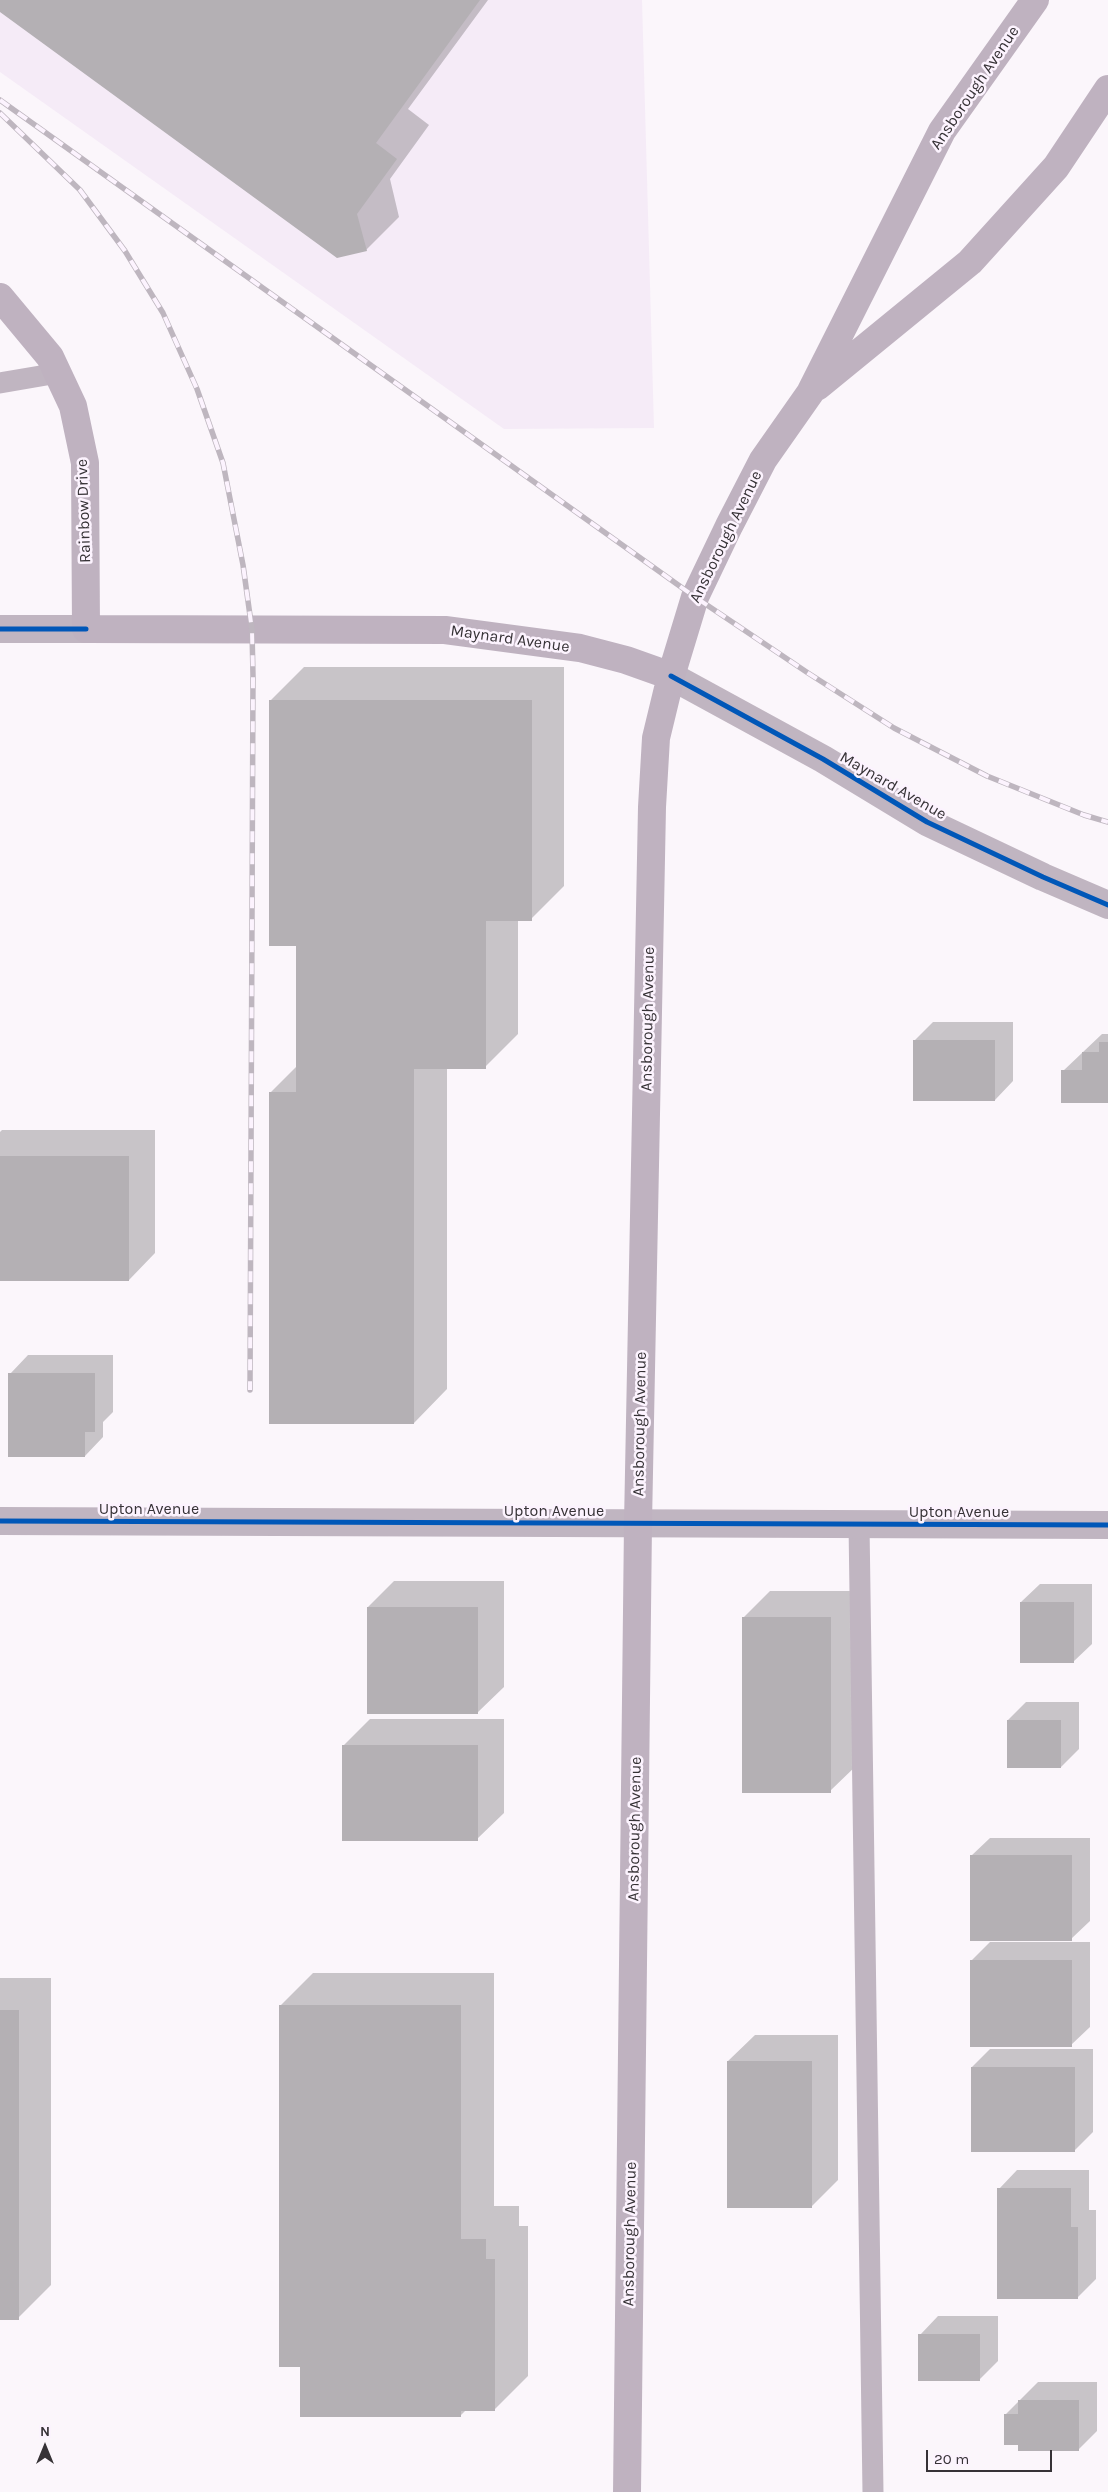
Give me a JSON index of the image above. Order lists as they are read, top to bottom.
{
  "streets": {
    "main road": ["Ansborough Avenue", "Rainbow Drive", "Maynard Avenue"],
    "street": ["Upton Avenue"]
  },
  "crossings": [
    ["Ansborough Avenue", "Maynard Avenue"],
    ["Ansborough Avenue", "Upton Avenue"],
    ["Rainbow Drive", "Maynard Avenue"]
  ],
  "scale_bar": "20 m",
  "north": "top"
}
